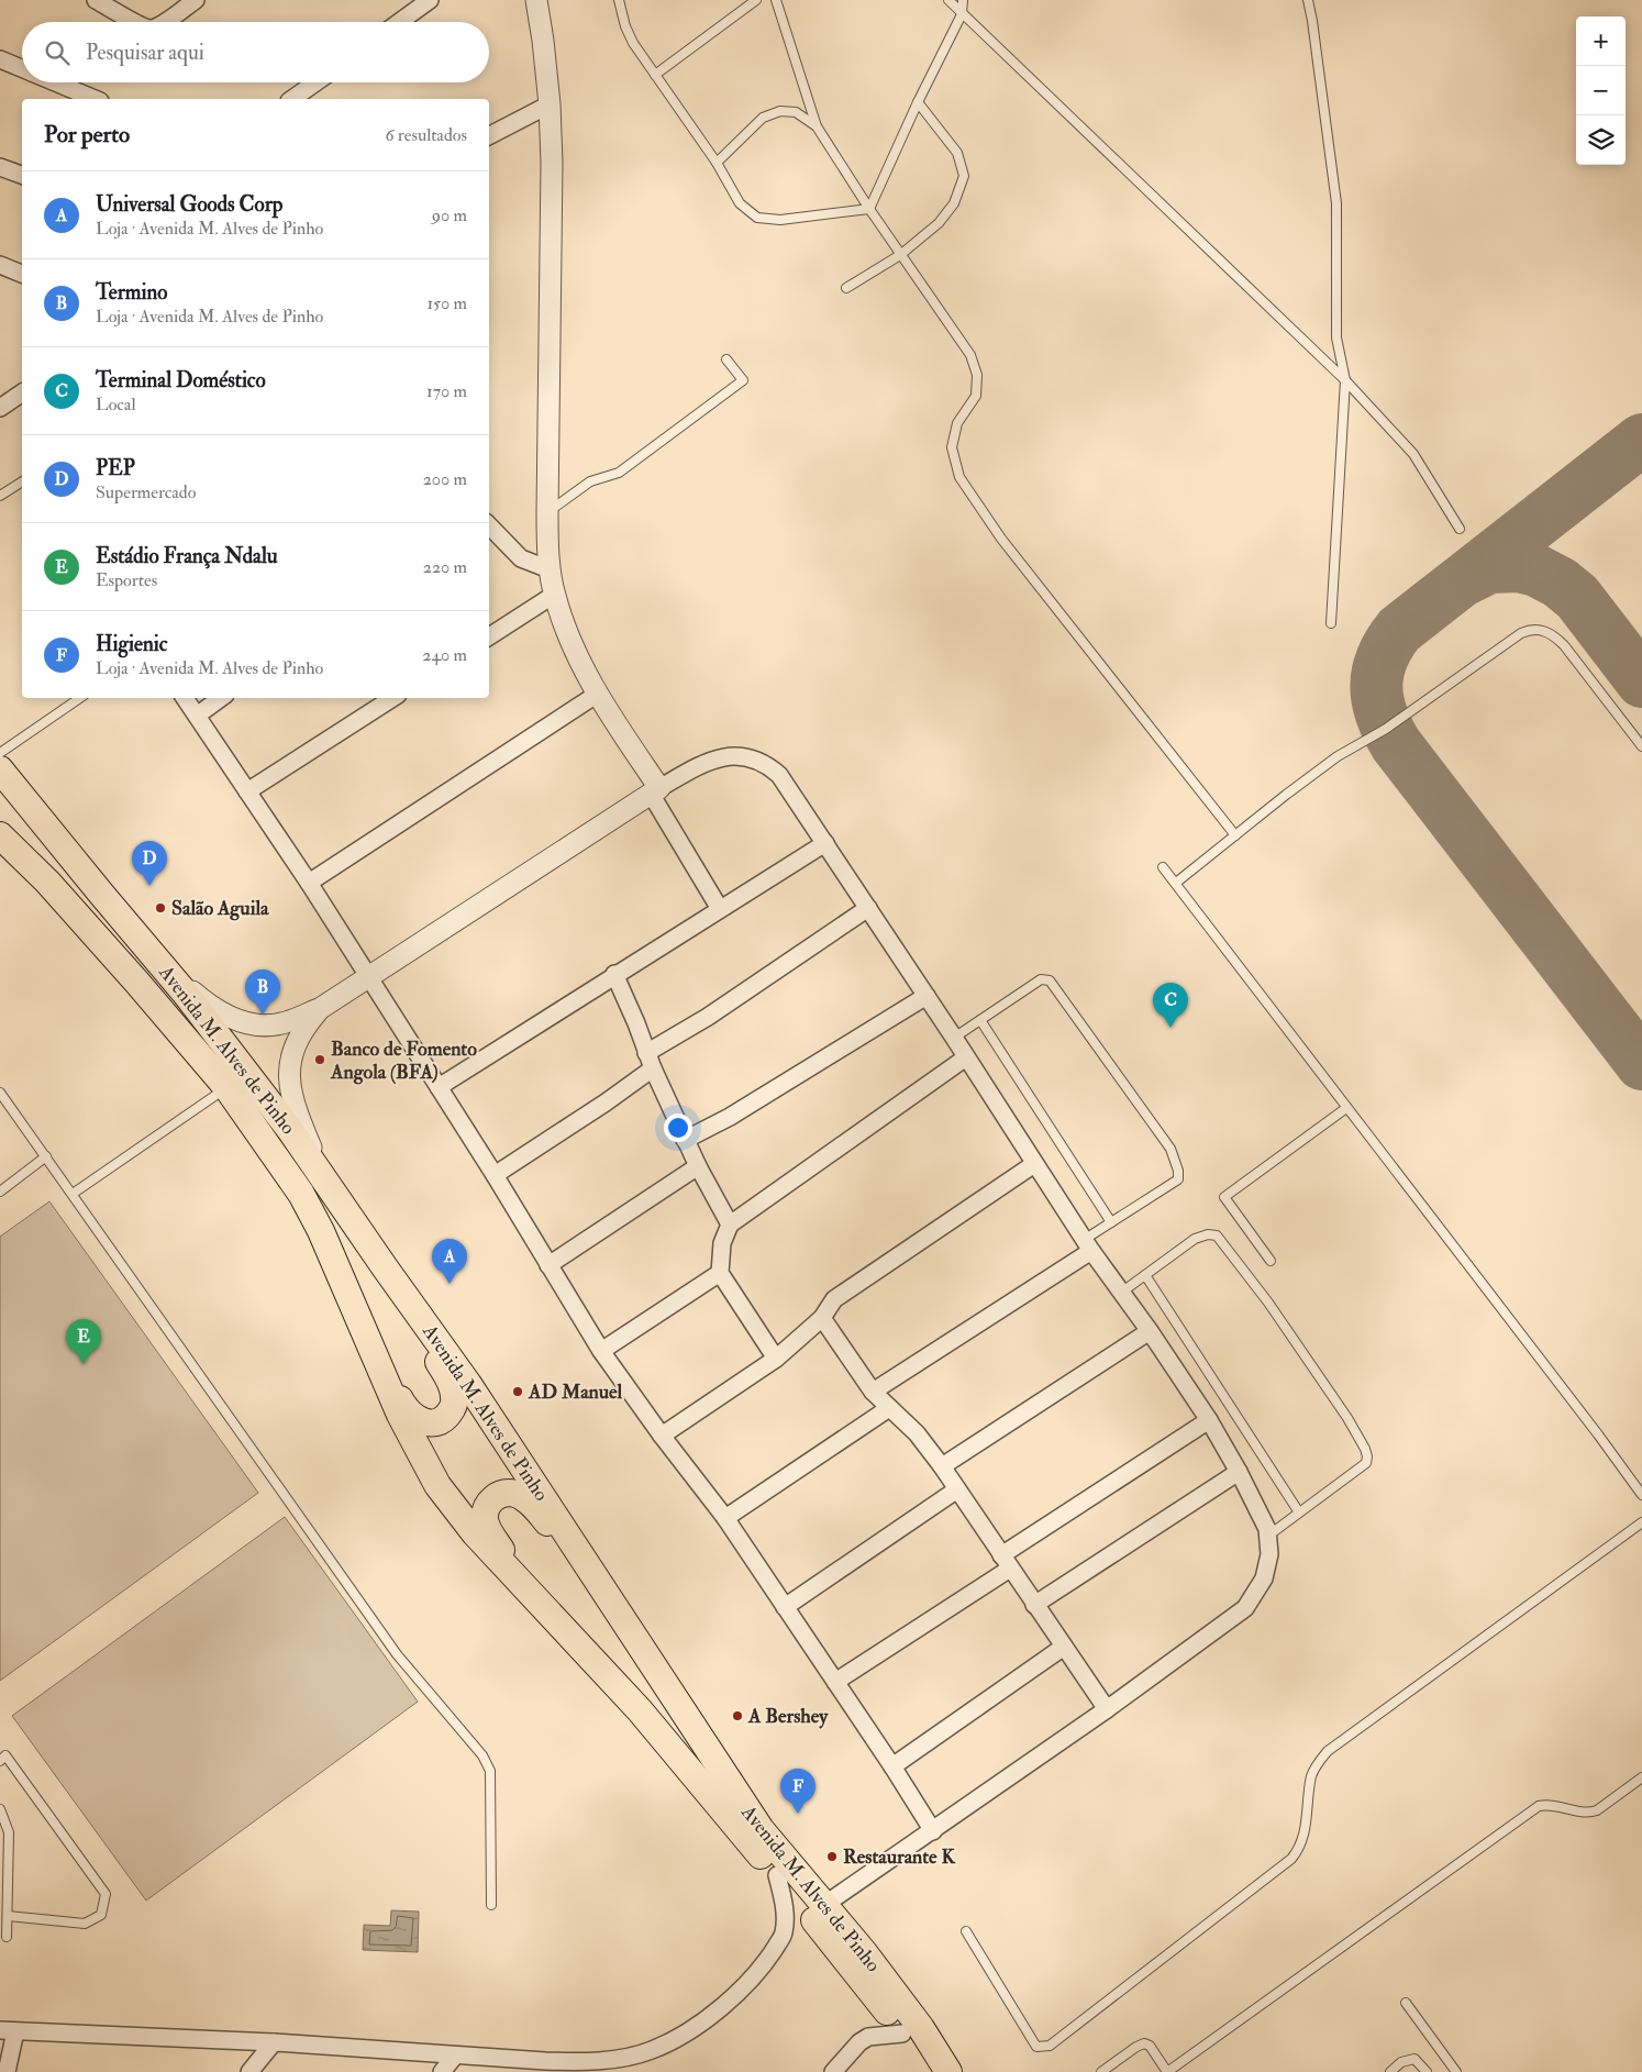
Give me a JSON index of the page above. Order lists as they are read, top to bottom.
{
  "streets": {
    "main road": ["Avenida M. Alves de Pinho"]
  },
  "places": [
    "Salão Aguila",
    "Banco de Fomento Angola (BFA)",
    "AD Manuel",
    "A Bershey",
    "Restaurante K"
  ],
  "page": {
    "map_buttons": ["+", "−"],
    "search": "Pesquisar aqui",
    "heading": ["Por perto", "6 resultados"],
    "list": [
      {
        "mark": "A",
        "name": "Universal Goods Corp",
        "note": "Loja · Avenida M. Alves de Pinho",
        "value": "90 m"
      },
      {
        "mark": "B",
        "name": "Termino",
        "note": "Loja · Avenida M. Alves de Pinho",
        "value": "150 m"
      },
      {
        "mark": "C",
        "name": "Terminal Doméstico",
        "note": "Local",
        "value": "170 m"
      },
      {
        "mark": "D",
        "name": "PEP",
        "note": "Supermercado",
        "value": "200 m"
      },
      {
        "mark": "E",
        "name": "Estádio França Ndalu",
        "note": "Esportes",
        "value": "220 m"
      },
      {
        "mark": "F",
        "name": "Higienic",
        "note": "Loja · Avenida M. Alves de Pinho",
        "value": "240 m"
      }
    ],
    "pins": [
      "D",
      "B",
      "C",
      "A",
      "E",
      "F"
    ]
  }
}
